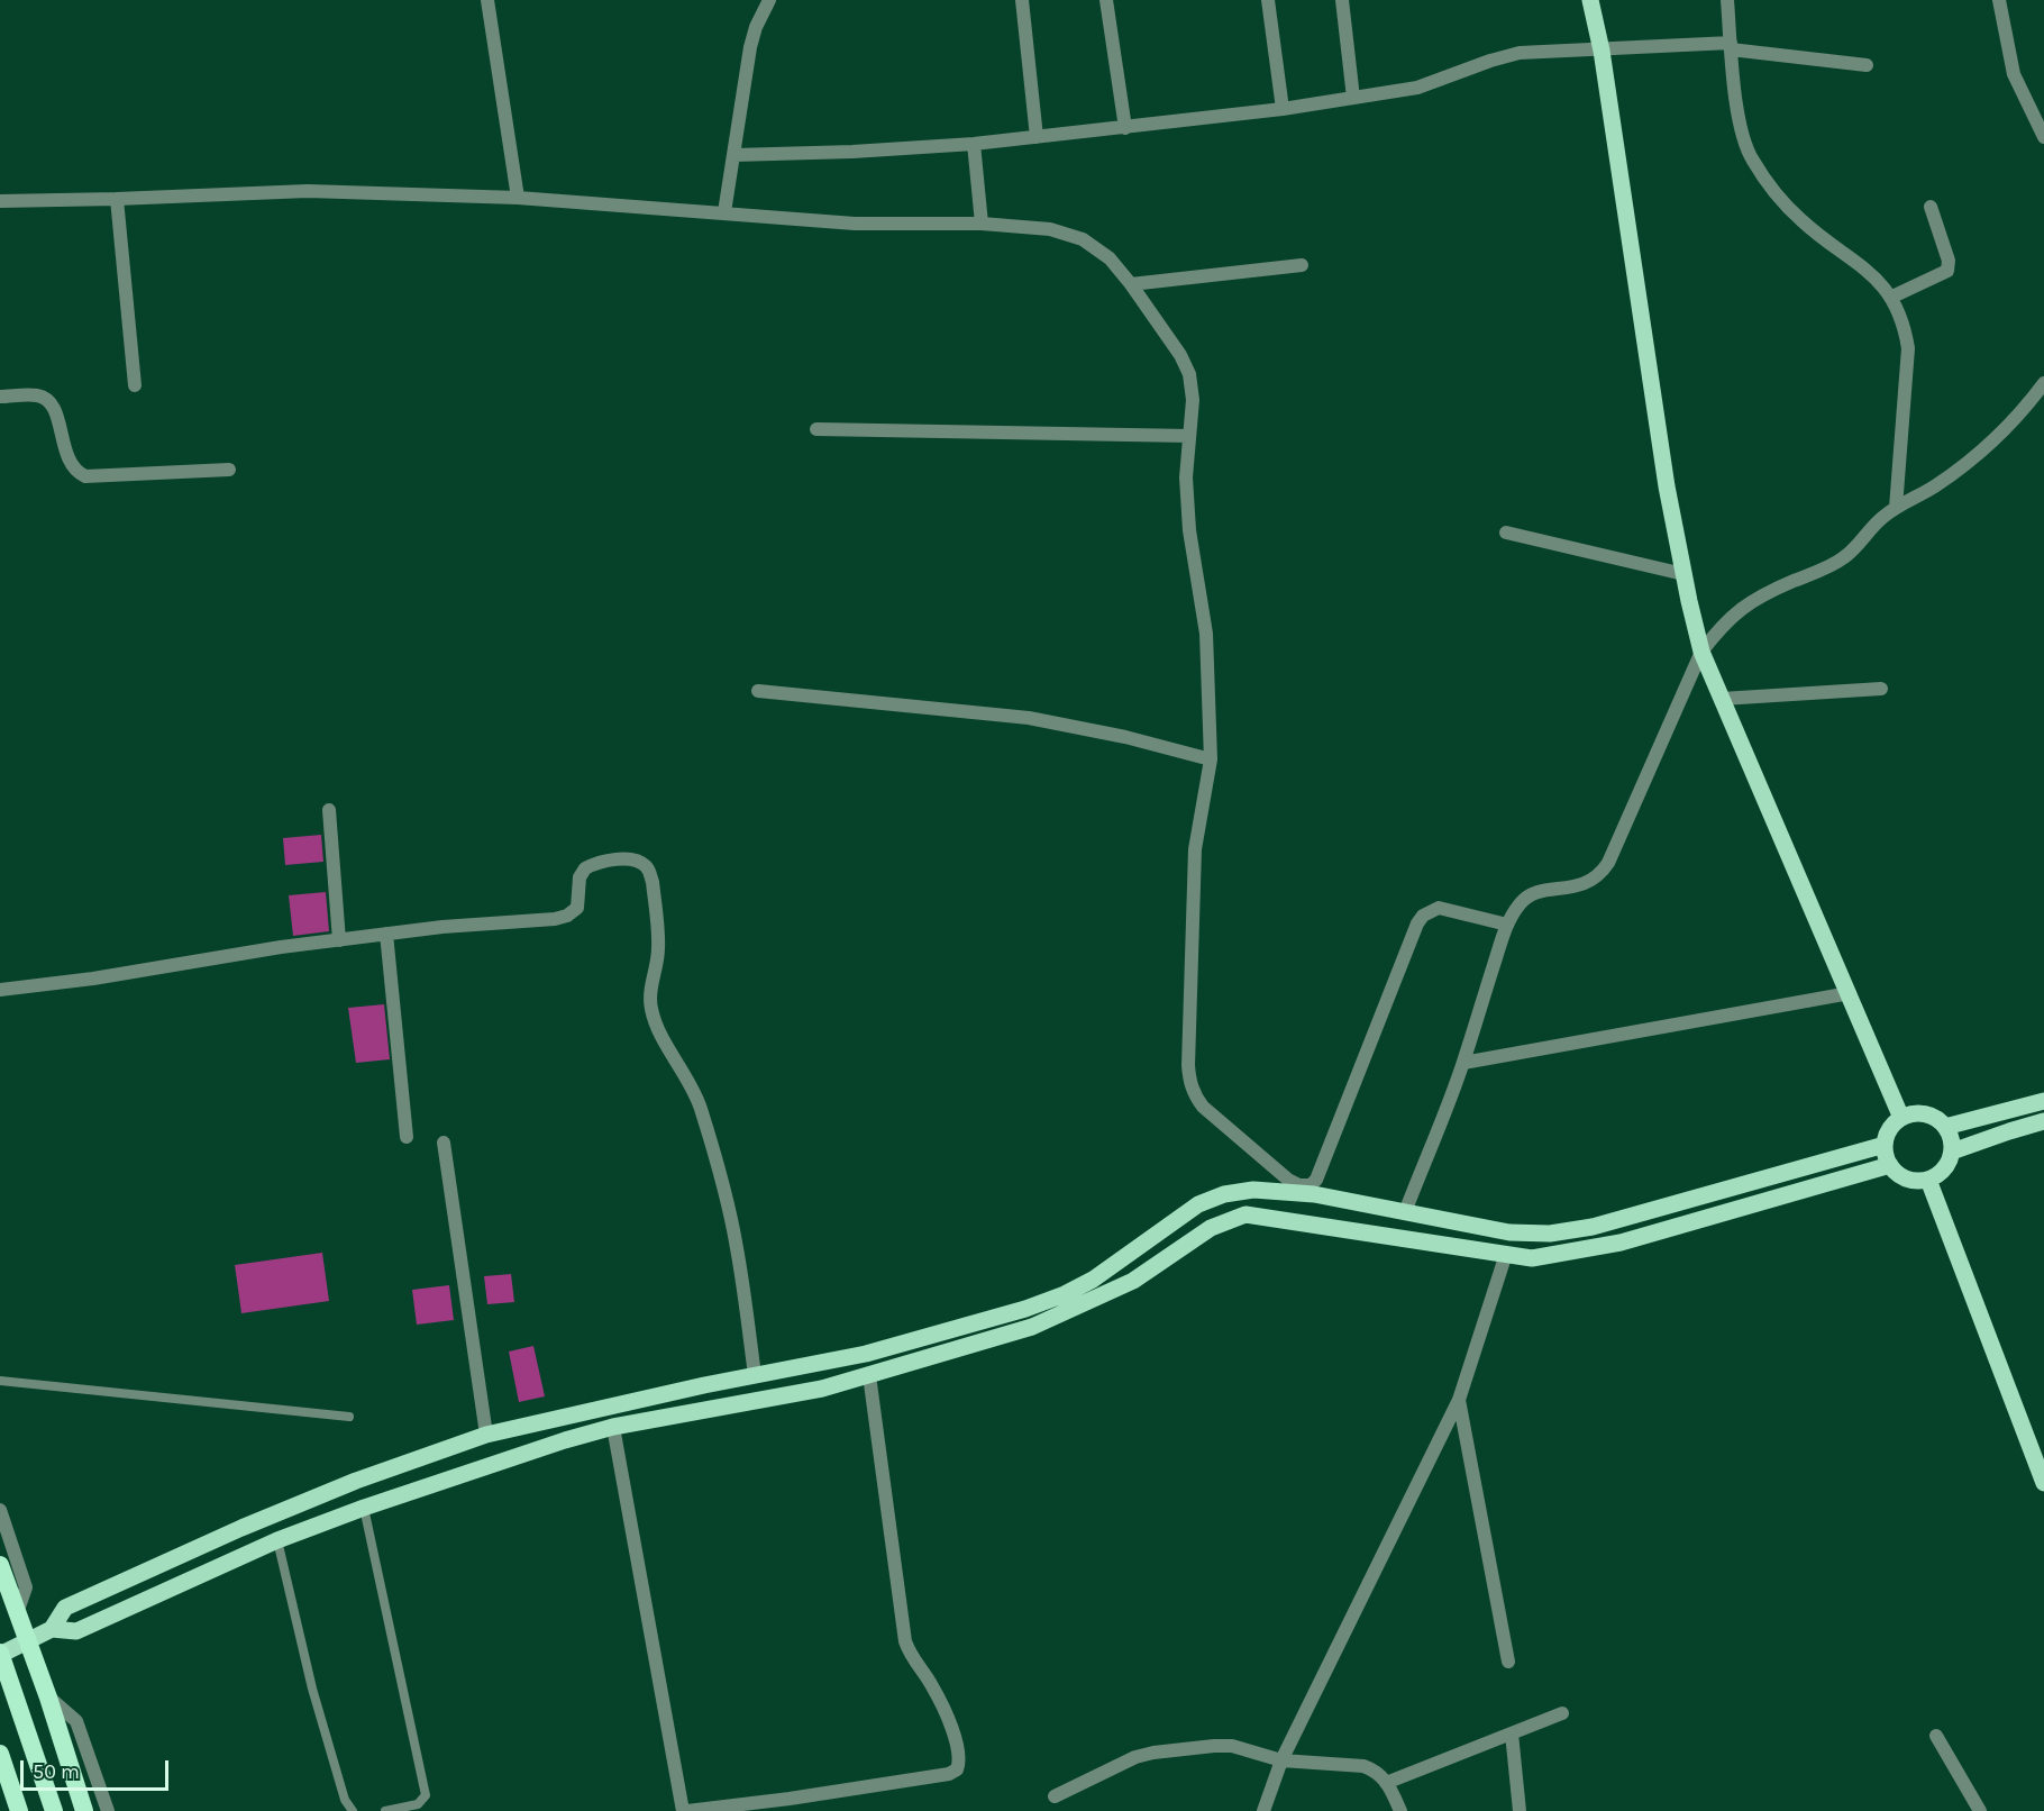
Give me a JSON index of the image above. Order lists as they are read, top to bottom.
{
  "scale_bar": "50 m"
}
